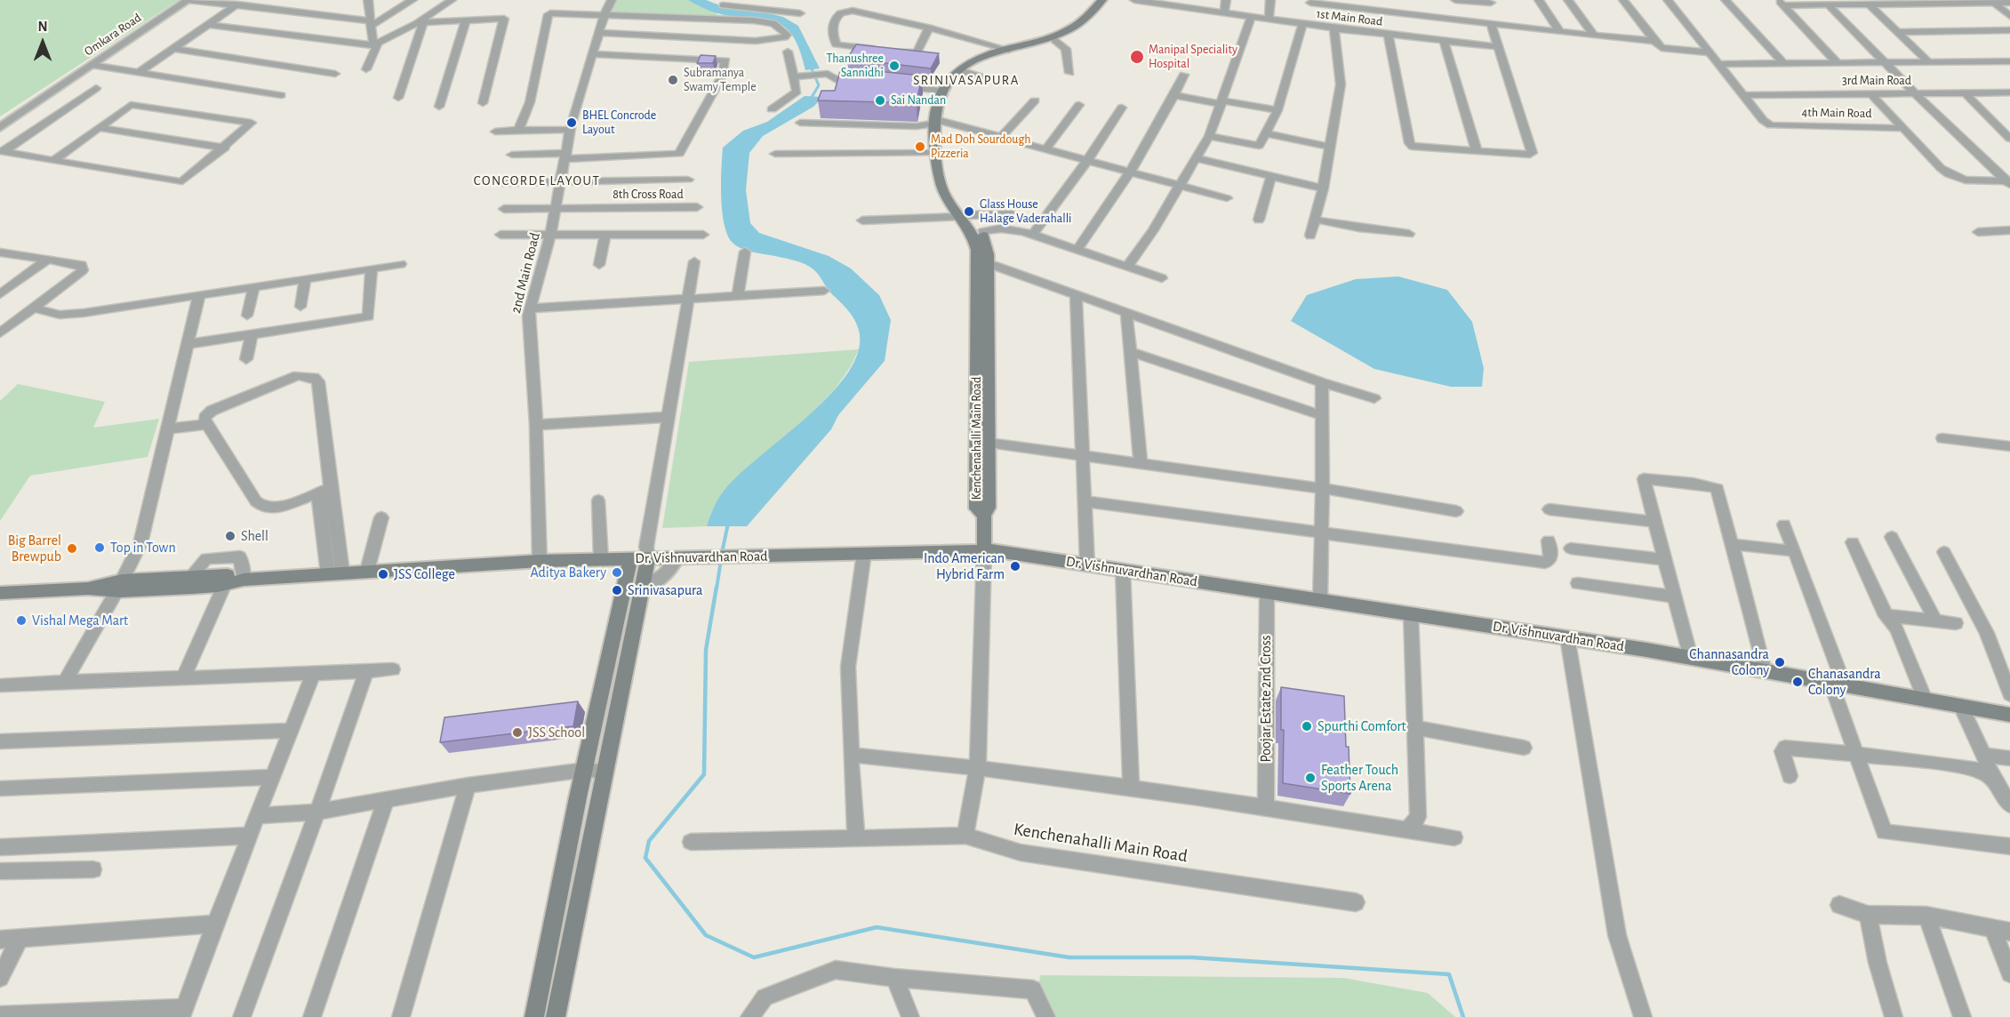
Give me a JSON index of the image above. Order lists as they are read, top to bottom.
{
  "streets": {
    "main road": ["Kenchenahalli Main Road", "Dr. Vishnuvardhan Road"],
    "street": [
      "1st Main Road",
      "Omkara Road",
      "3rd Main Road",
      "4th Main Road",
      "8th Cross Road",
      "2nd Main Road",
      "Poojar Estate 2nd Cross"
    ]
  },
  "crossings": [
    ["3rd Main Road", "4th Main Road"],
    ["8th Cross Road", "2nd Main Road"],
    ["2nd Main Road", "Dr. Vishnuvardhan Road"],
    ["Dr. Vishnuvardhan Road", "Poojar Estate 2nd Cross"]
  ],
  "districts": ["SRINIVASAPURA", "CONCORDE LAYOUT"],
  "places": [
    "Manipal Speciality Hospital",
    "Thanushree Sannidhi",
    "Subramanya Swamy Temple",
    "Sai Nandan",
    "BHEL Concrode Layout",
    "Mad Doh Sourdough Pizzeria",
    "Glass House Halage Vaderahalli",
    "Shell",
    "Top in Town",
    "Big Barrel Brewpub",
    "Indo American Hybrid Farm",
    "Aditya Bakery",
    "JSS College",
    "Srinivasapura",
    "Vishal Mega Mart",
    "Channasandra Colony",
    "Chanasandra Colony",
    "Spurthi Comfort",
    "JSS School",
    "Feather Touch Sports Arena"
  ],
  "north": "top"
}
